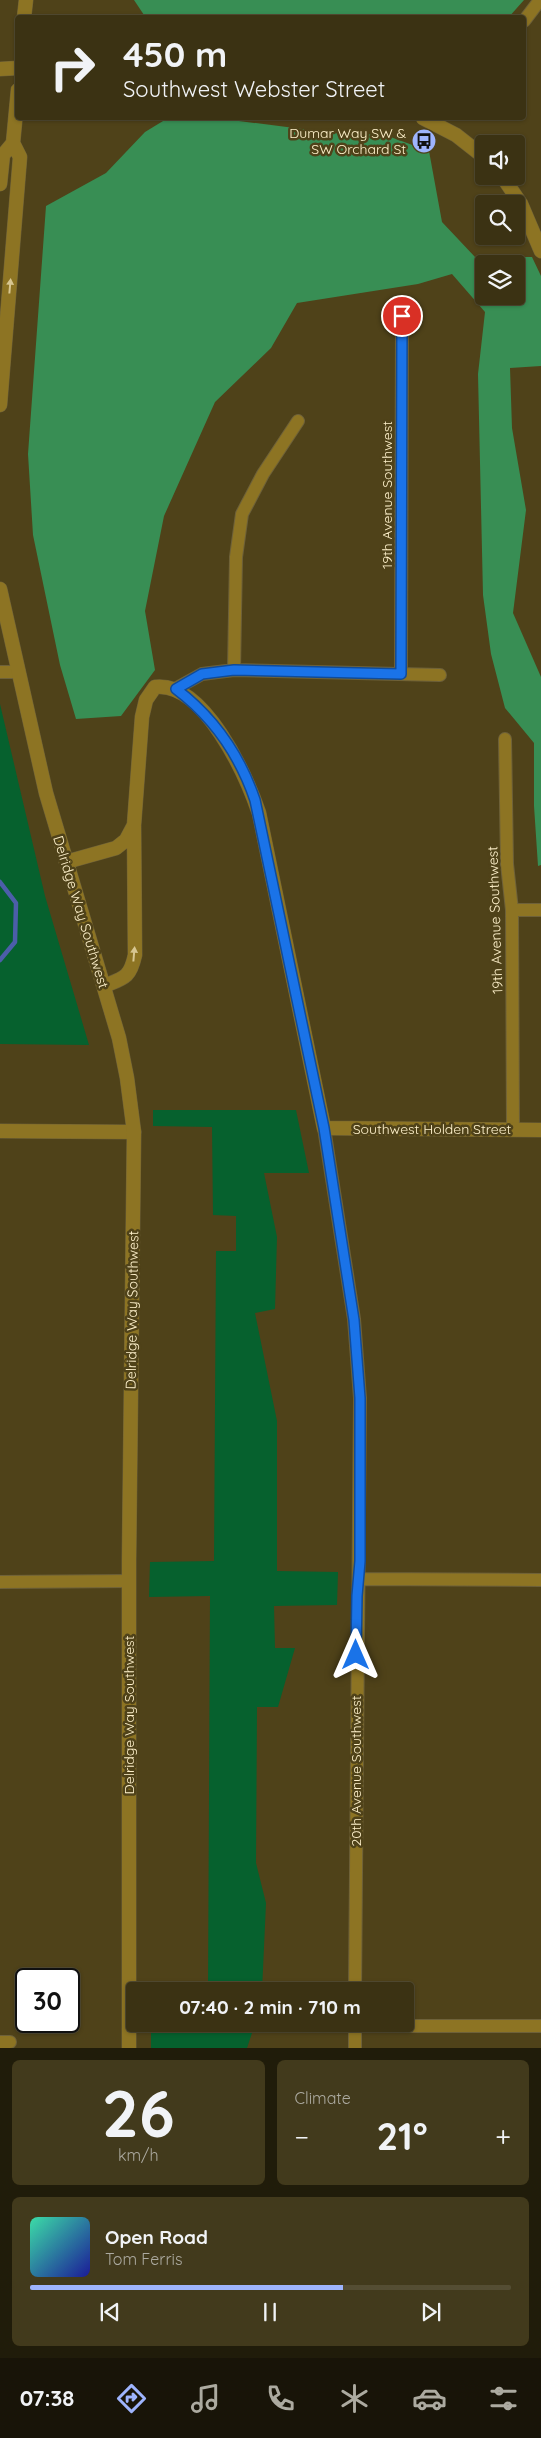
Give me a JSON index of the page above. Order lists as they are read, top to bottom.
{
  "streets": {
    "main road": ["Delridge Way Southwest", "Southwest Holden Street", "20th Avenue Southwest"],
    "street": ["19th Avenue Southwest"]
  },
  "crossings": [
    ["19th Avenue Southwest", "Southwest Holden Street"],
    ["Southwest Holden Street", "20th Avenue Southwest"]
  ],
  "places": {
    "bus stop": ["Dumar Way SW & SW Orchard St"]
  },
  "page": {
    "turn": ["450 m", "Southwest Webster Street"],
    "limit": "30",
    "trip": "07:40 · 2 min · 710 m",
    "tile": [
      ["26", "km/h"],
      "Climate"
    ],
    "heat": ["−", "21°", "+"],
    "song": ["Open Road", "Tom Ferris"],
    "tabs": "07:38"
  }
}
